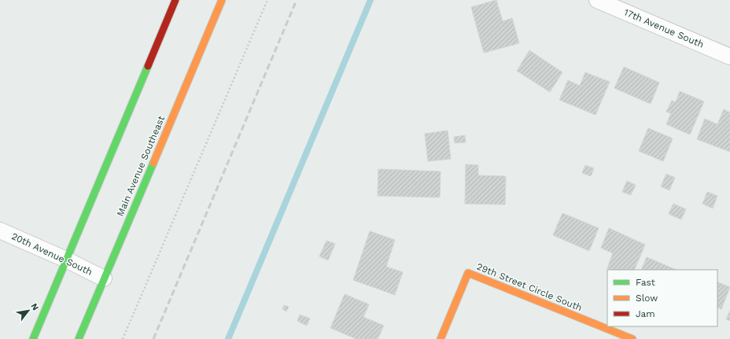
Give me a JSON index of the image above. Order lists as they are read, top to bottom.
{
  "streets": {
    "main road": ["Main Avenue Southeast", "29th Street Circle South"],
    "street": ["17th Avenue South", "20th Avenue South"]
  },
  "crossings": [
    ["Main Avenue Southeast", "20th Avenue South"]
  ],
  "legend": ["Fast", "Slow", "Jam"],
  "north": "top right"
}
